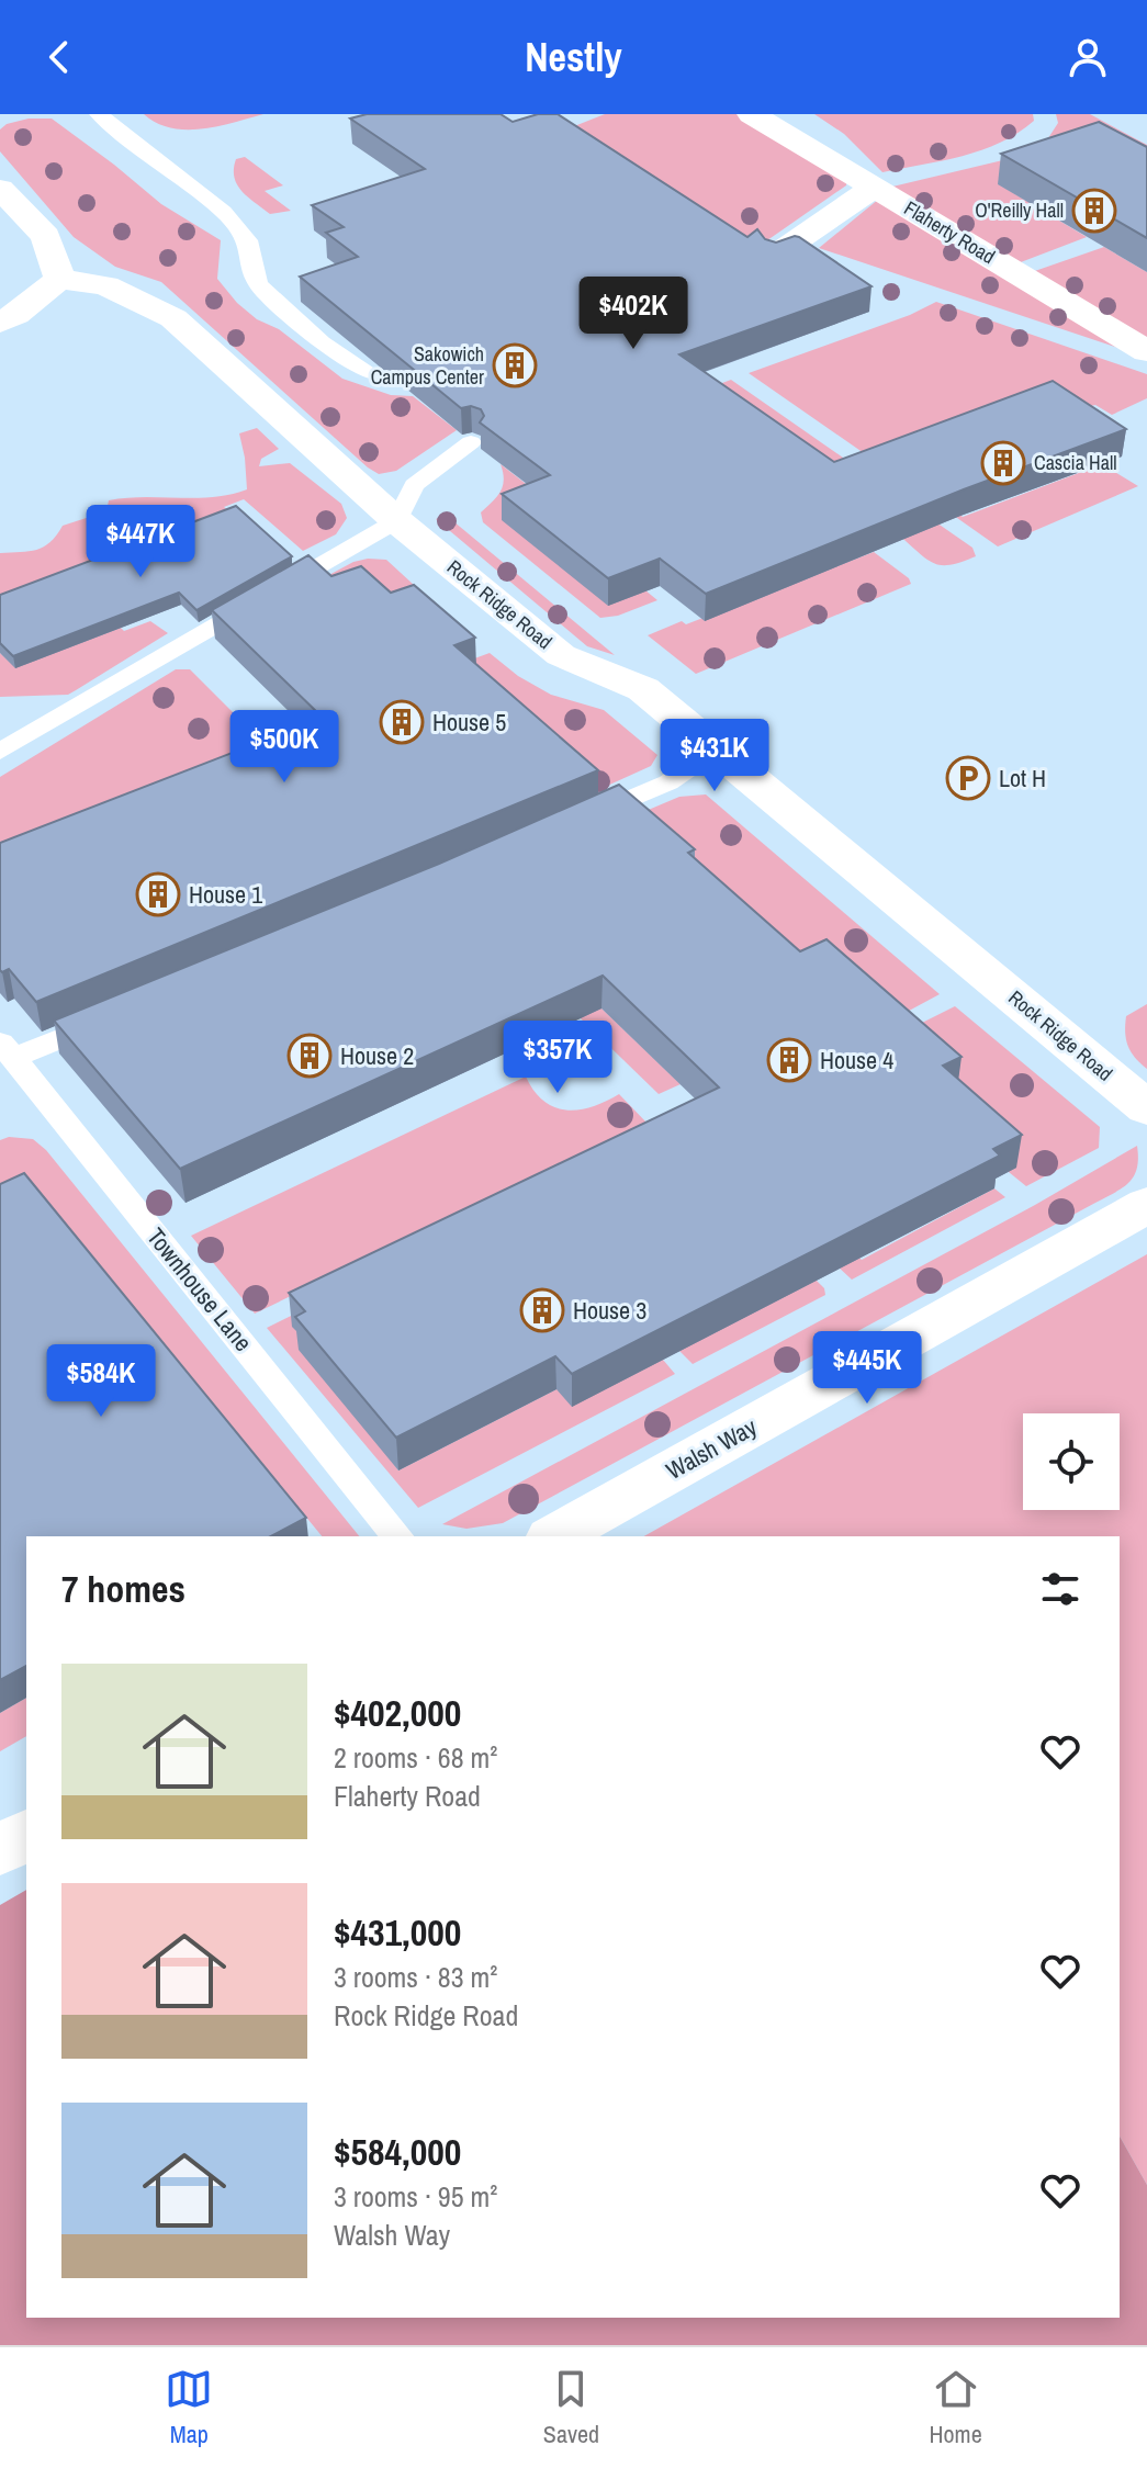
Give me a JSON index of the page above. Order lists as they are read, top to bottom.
{
  "streets": {
    "street": ["Flaherty Road", "Rock Ridge Road", "Walsh Way"],
    "lane": ["Townhouse Lane"]
  },
  "places": {
    "building": [
      "O'Reilly Hall",
      "Sakowich Campus Center",
      "Cascia Hall",
      "House 5",
      "House 1",
      "House 2",
      "House 4",
      "House 3"
    ],
    "parking": ["Lot H"]
  },
  "page": {
    "header": "Nestly",
    "price": [
      "$402K",
      "$447K",
      "$500K",
      "$431K",
      "$357K",
      "$445K",
      "$584K"
    ],
    "heading": "7 homes",
    "list": [
      {
        "name": "$402,000",
        "note": "2 rooms · 68 m² · Flaherty Road"
      },
      {
        "name": "$431,000",
        "note": "3 rooms · 83 m² · Rock Ridge Road"
      },
      {
        "name": "$584,000",
        "note": "3 rooms · 95 m² · Walsh Way"
      }
    ],
    "tabs": ["Map", "Saved", "Home"]
  }
}
